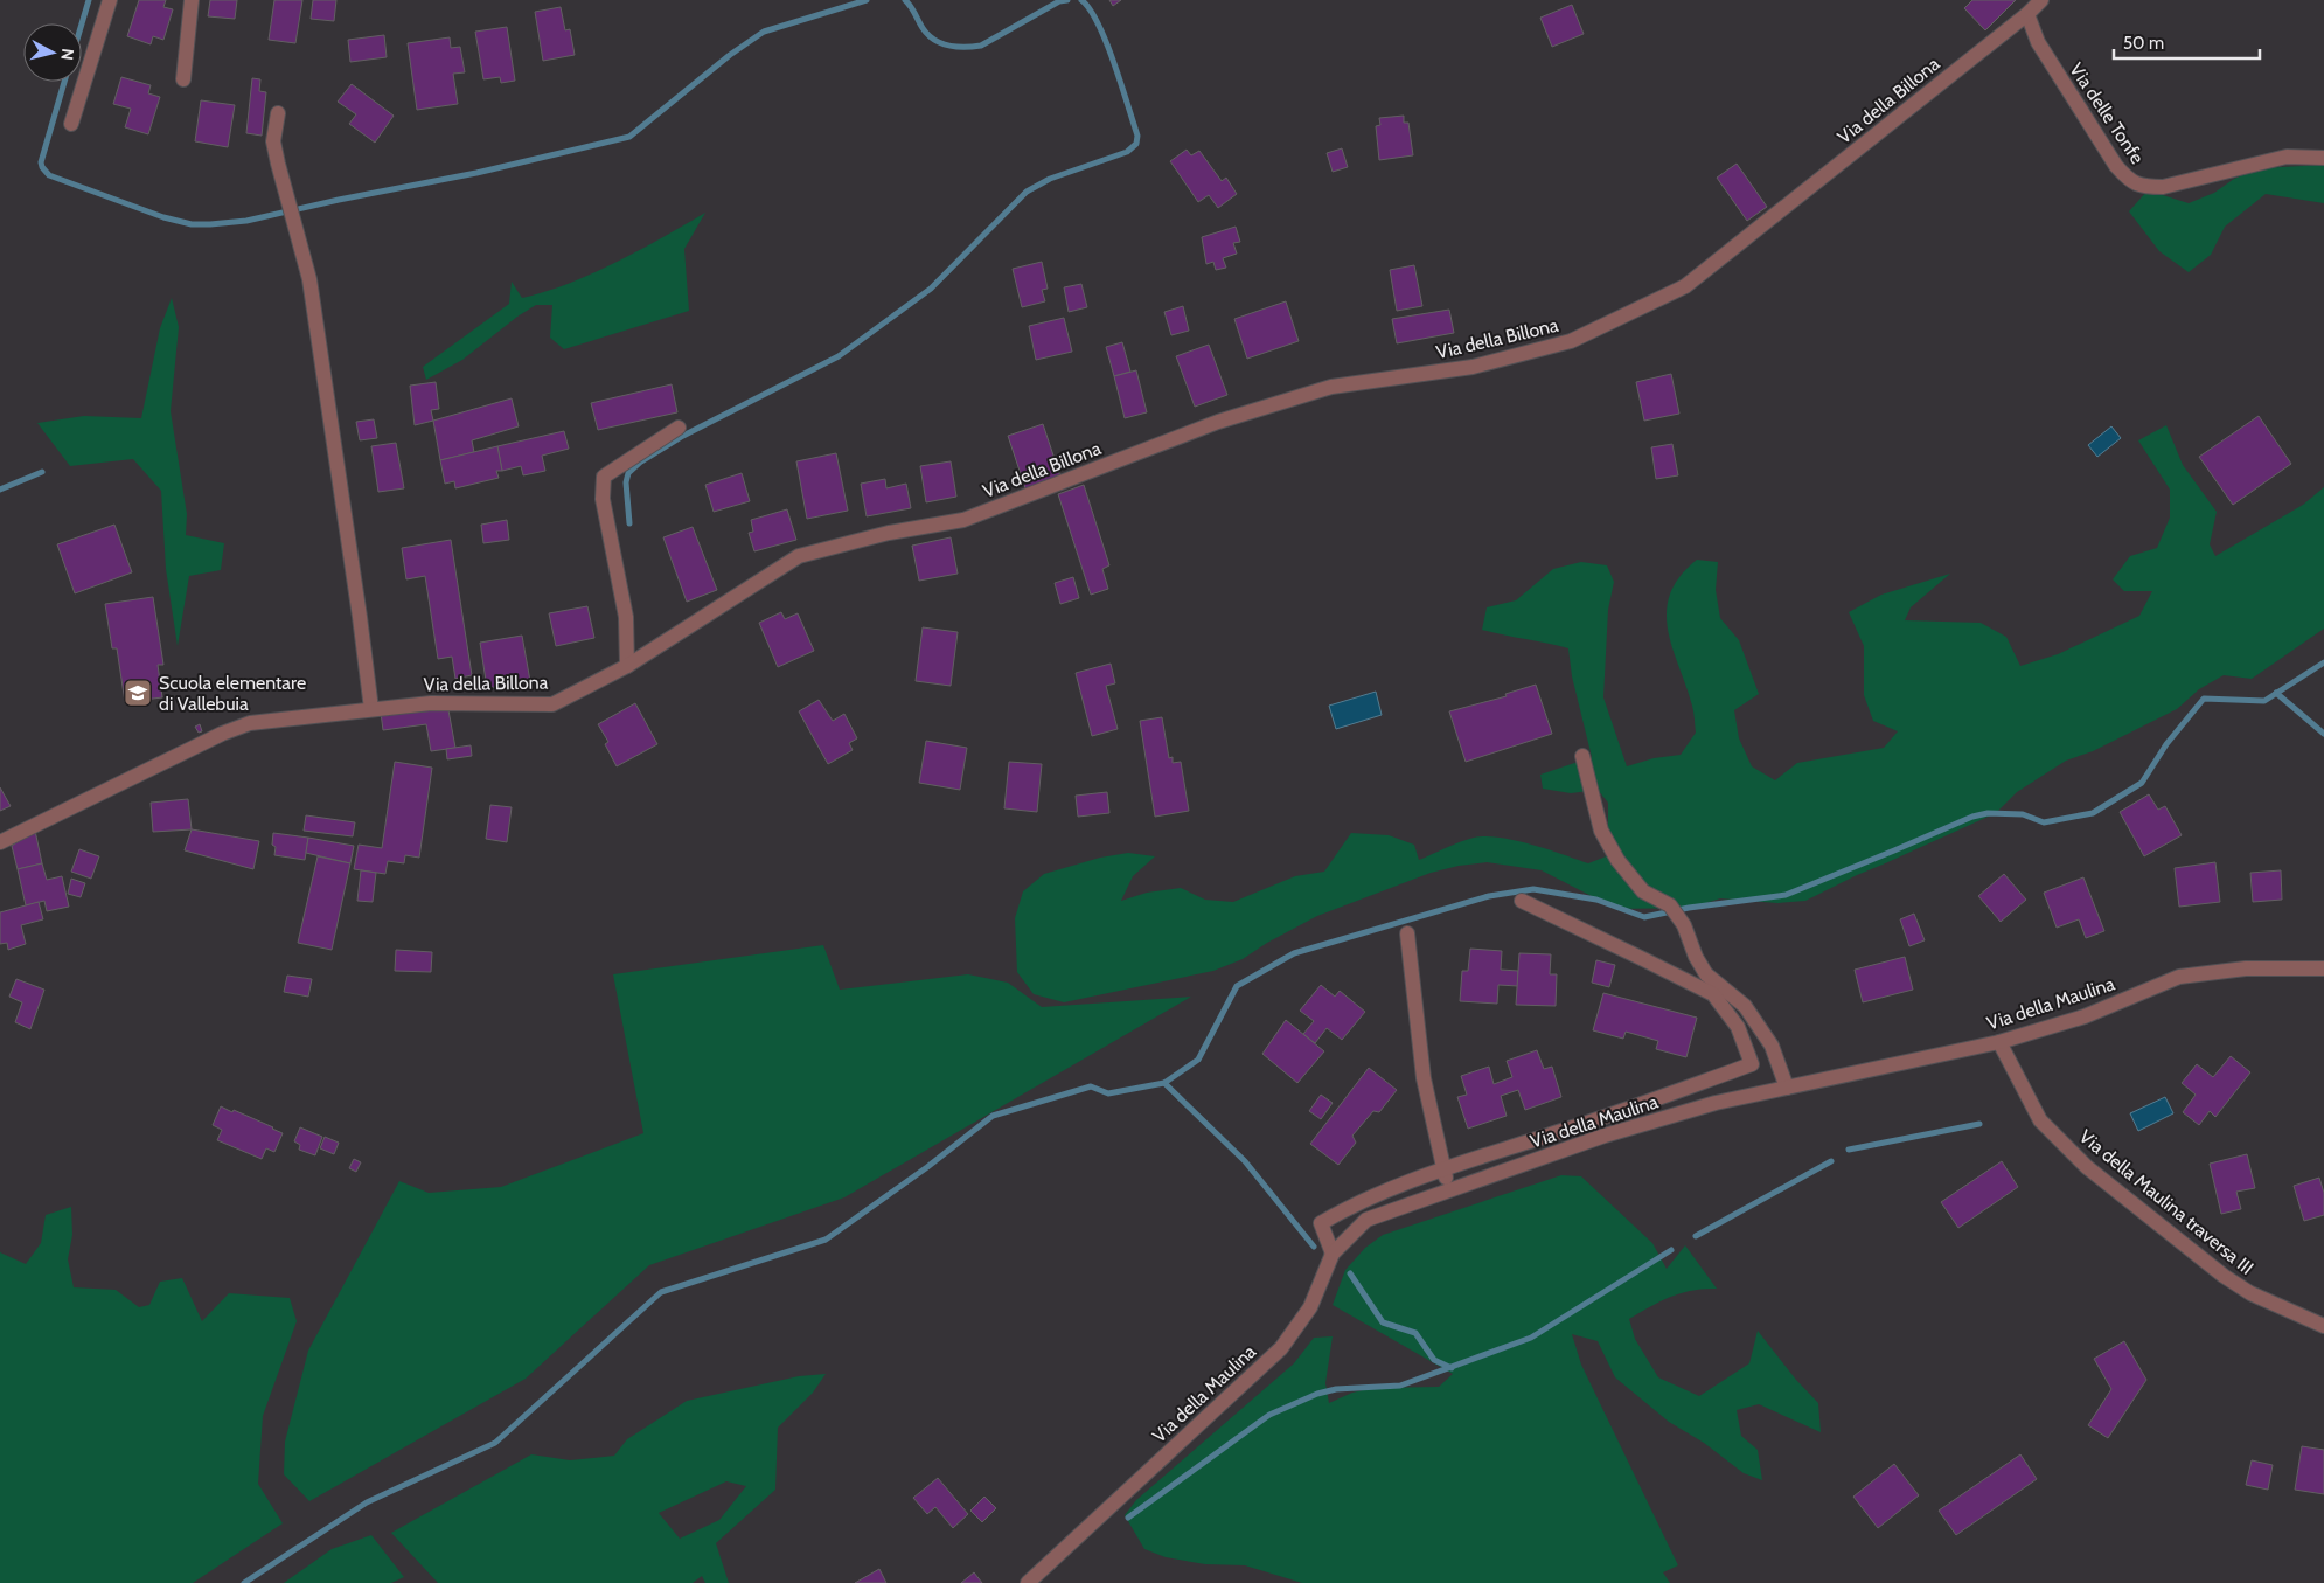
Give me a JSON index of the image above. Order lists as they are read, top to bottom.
{
  "streets": {
    "street": [
      "Via della Billona",
      "Via delle Tonfe",
      "Via della Maulina",
      "Via della Maulina traversa III"
    ]
  },
  "crossings": [
    ["Via della Billona", "Via delle Tonfe"],
    ["Via della Maulina", "Via della Maulina traversa III"]
  ],
  "places": {
    "school or university": ["Scuola elementare di Vallebuia"]
  },
  "scale_bar": "50 m",
  "north": "right"
}
